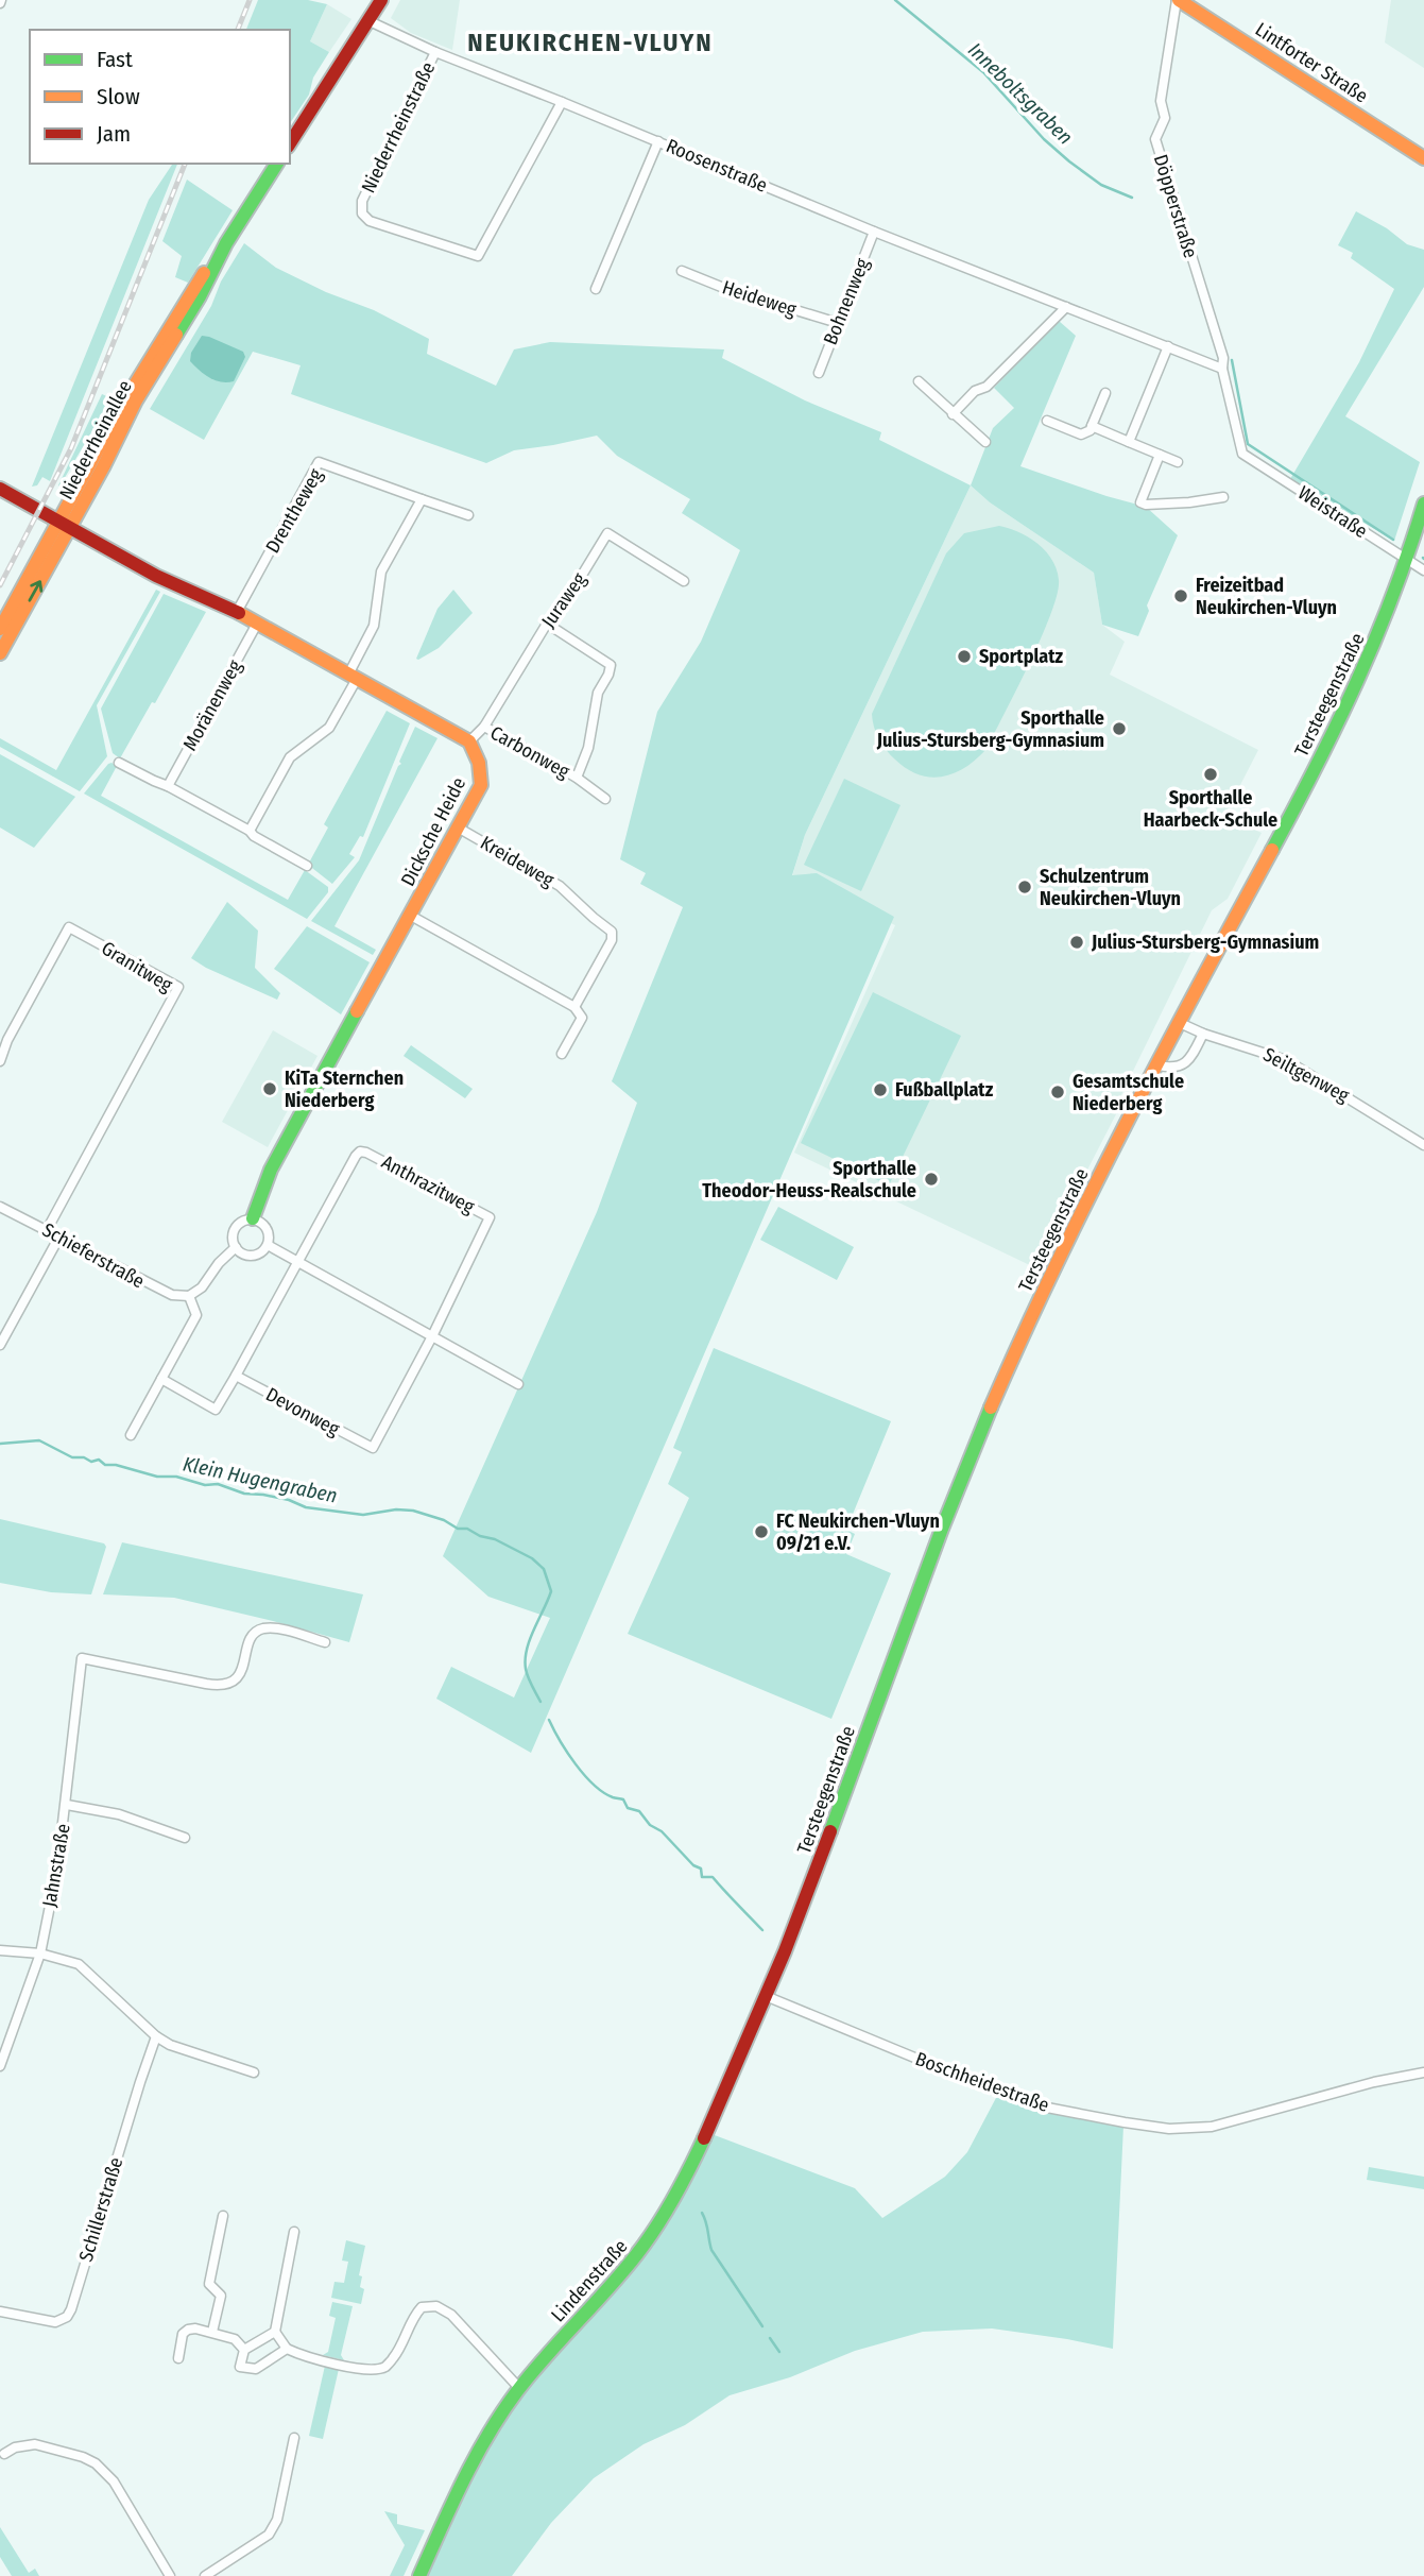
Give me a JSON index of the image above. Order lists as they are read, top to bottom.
{
  "streets": {
    "street": [
      "Lintforter Straße",
      "Niederrheinstraße",
      "Roosenstraße",
      "Döpperstraße",
      "Heideweg",
      "Bohnenweg",
      "Niederrheinallee",
      "Drentheweg",
      "Weistraße",
      "Juraweg",
      "Tersteegenstraße",
      "Moränenweg",
      "Carbonweg",
      "Dicksche Heide",
      "Kreideweg",
      "Granitweg",
      "Seiltgenweg",
      "Anthrazitweg",
      "Schieferstraße",
      "Devonweg",
      "Jahnstraße",
      "Boschheidestraße",
      "Schillerstraße",
      "Lindenstraße"
    ]
  },
  "crossings": [
    ["Lintforter Straße", "Döpperstraße"],
    ["Niederrheinstraße", "Roosenstraße"],
    ["Roosenstraße", "Döpperstraße"],
    ["Roosenstraße", "Bohnenweg"],
    ["Roosenstraße", "Weistraße"],
    ["Döpperstraße", "Weistraße"],
    ["Heideweg", "Bohnenweg"],
    ["Weistraße", "Tersteegenstraße"],
    ["Juraweg", "Carbonweg"],
    ["Juraweg", "Dicksche Heide"],
    ["Tersteegenstraße", "Seiltgenweg"],
    ["Tersteegenstraße", "Boschheidestraße"],
    ["Tersteegenstraße", "Lindenstraße"],
    ["Dicksche Heide", "Kreideweg"],
    ["Granitweg", "Schieferstraße"],
    ["Anthrazitweg", "Devonweg"],
    ["Boschheidestraße", "Lindenstraße"]
  ],
  "districts": ["NEUKIRCHEN-VLUYN"],
  "water": ["Inneboltsgraben", "Klein Hugengraben"],
  "places": [
    "Freizeitbad Neukirchen-Vluyn",
    "Sportplatz",
    "Sporthalle Julius-Stursberg-Gymnasium",
    "Sporthalle Haarbeck-Schule",
    "Schulzentrum Neukirchen-Vluyn",
    "Julius-Stursberg-Gymnasium",
    "KiTa Sternchen Niederberg",
    "Fußballplatz",
    "Gesamtschule Niederberg",
    "Sporthalle Theodor-Heuss-Realschule",
    "FC Neukirchen-Vluyn 09/21 e.V."
  ],
  "legend": ["Fast", "Slow", "Jam"]
}
